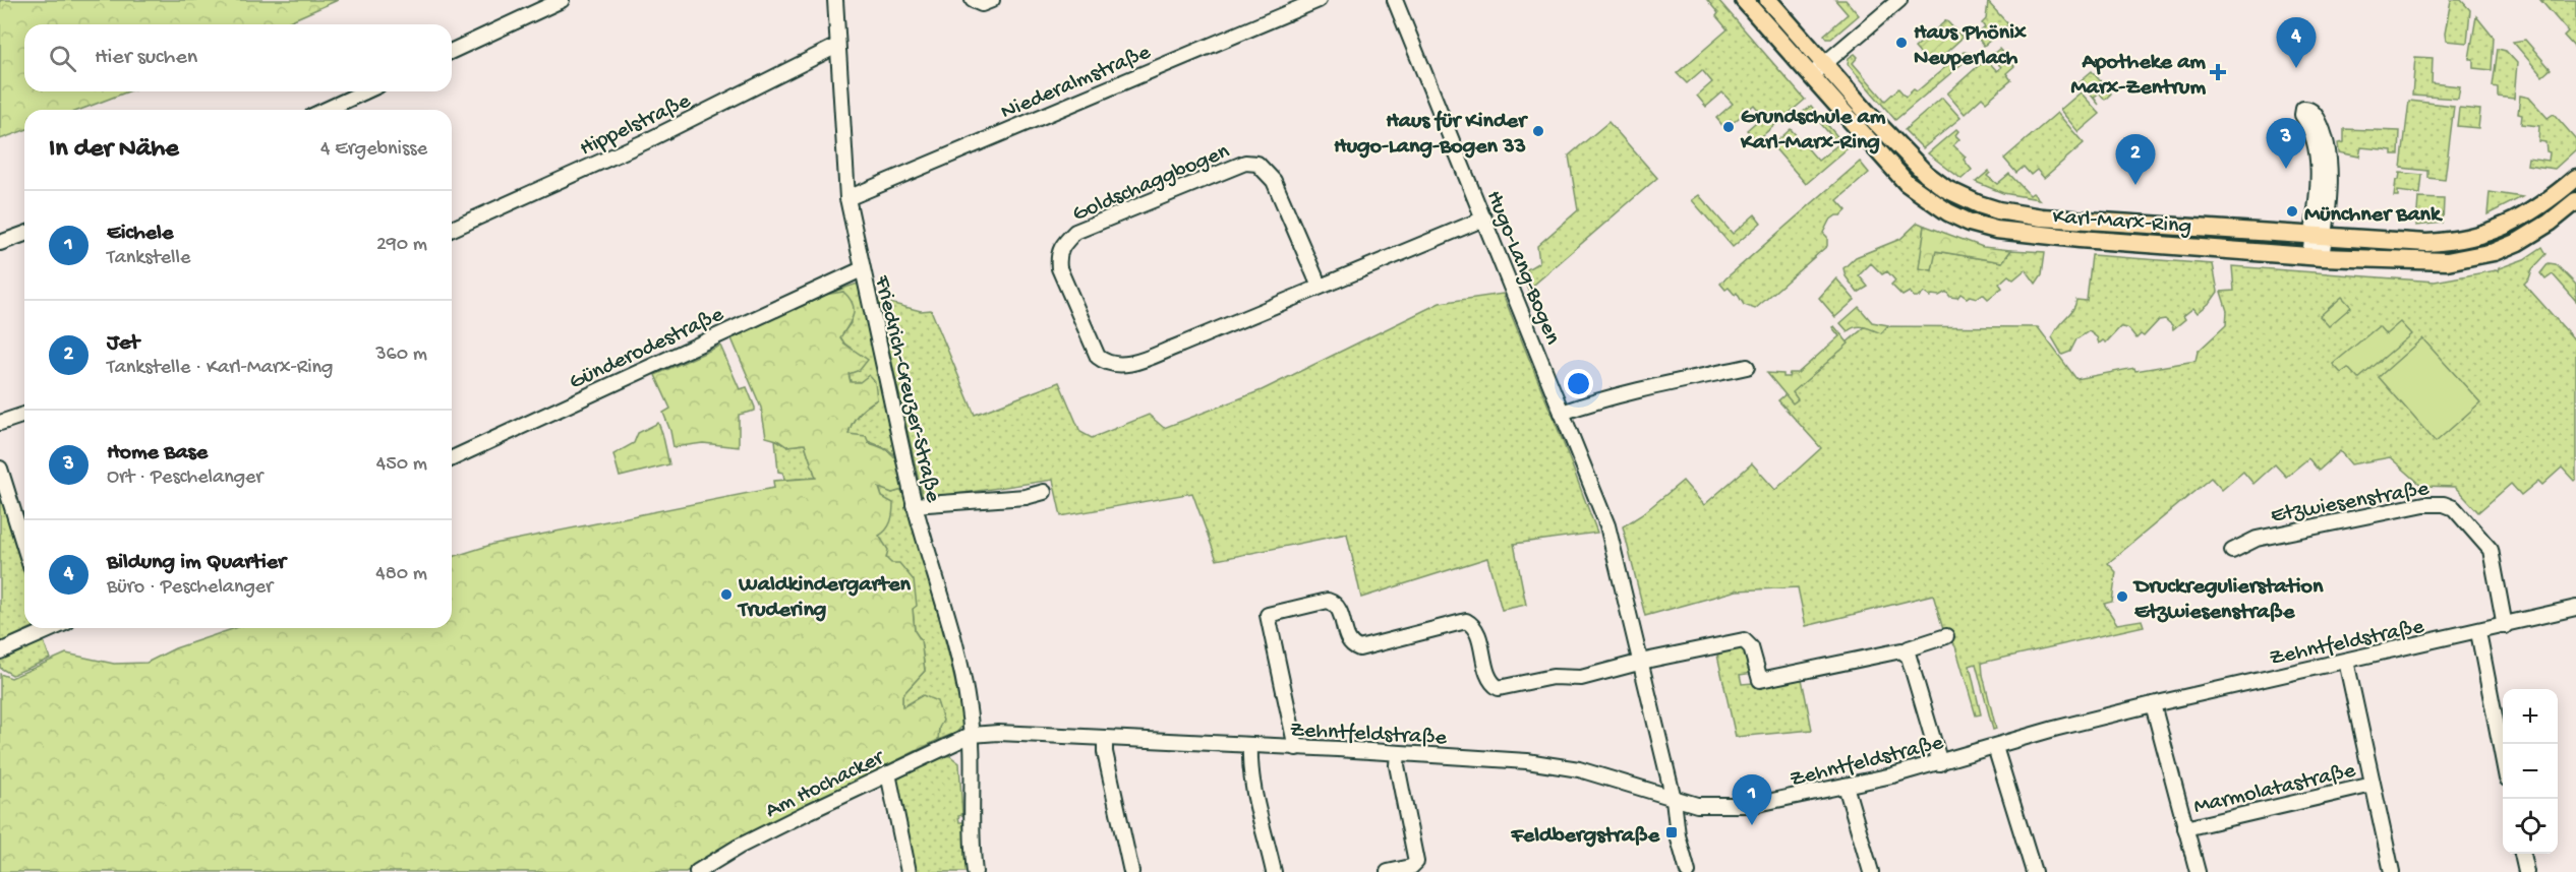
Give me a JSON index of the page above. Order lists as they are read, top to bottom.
{
  "streets": {
    "main road": ["Karl-Marx-Ring"],
    "street": [
      "Niederalmstraße",
      "Hippelstraße",
      "Goldschaggbogen",
      "Hugo-Lang-Bogen",
      "Günderodestraße",
      "Friedrich-Creuzer-Straße",
      "Etzwiesenstraße",
      "Zehntfeldstraße",
      "Am Hochacker",
      "Marmolatastraße"
    ]
  },
  "crossings": [
    ["Niederalmstraße", "Friedrich-Creuzer-Straße"],
    ["Hippelstraße", "Friedrich-Creuzer-Straße"],
    ["Goldschaggbogen", "Hugo-Lang-Bogen"],
    ["Hugo-Lang-Bogen", "Zehntfeldstraße"],
    ["Günderodestraße", "Friedrich-Creuzer-Straße"],
    ["Friedrich-Creuzer-Straße", "Zehntfeldstraße"],
    ["Friedrich-Creuzer-Straße", "Am Hochacker"],
    ["Etzwiesenstraße", "Zehntfeldstraße"],
    ["Zehntfeldstraße", "Am Hochacker"]
  ],
  "places": {
    "other": [
      "Haus Phönix Neuperlach",
      "Grundschule am Karl-Marx-Ring",
      "Haus für Kinder Hugo-Lang-Bogen 33",
      "Münchner Bank",
      "Waldkindergarten Trudering",
      "Druckregulierstation Etzwiesenstraße"
    ],
    "health": ["Apotheke am Marx-Zentrum"],
    "transit": ["Feldbergstraße"]
  },
  "page": {
    "pins": [
      "4",
      "3",
      "2",
      "1"
    ],
    "search": "Hier suchen",
    "heading": ["In der Nähe", "4 Ergebnisse"],
    "list": [
      {
        "mark": "1",
        "name": "Eichele",
        "note": "Tankstelle",
        "value": "290 m"
      },
      {
        "mark": "2",
        "name": "Jet",
        "note": "Tankstelle · Karl-Marx-Ring",
        "value": "360 m"
      },
      {
        "mark": "3",
        "name": "Home Base",
        "note": "Ort · Peschelanger",
        "value": "450 m"
      },
      {
        "mark": "4",
        "name": "Bildung im Quartier",
        "note": "Büro · Peschelanger",
        "value": "480 m"
      }
    ],
    "map_buttons": ["+", "−"]
  }
}
